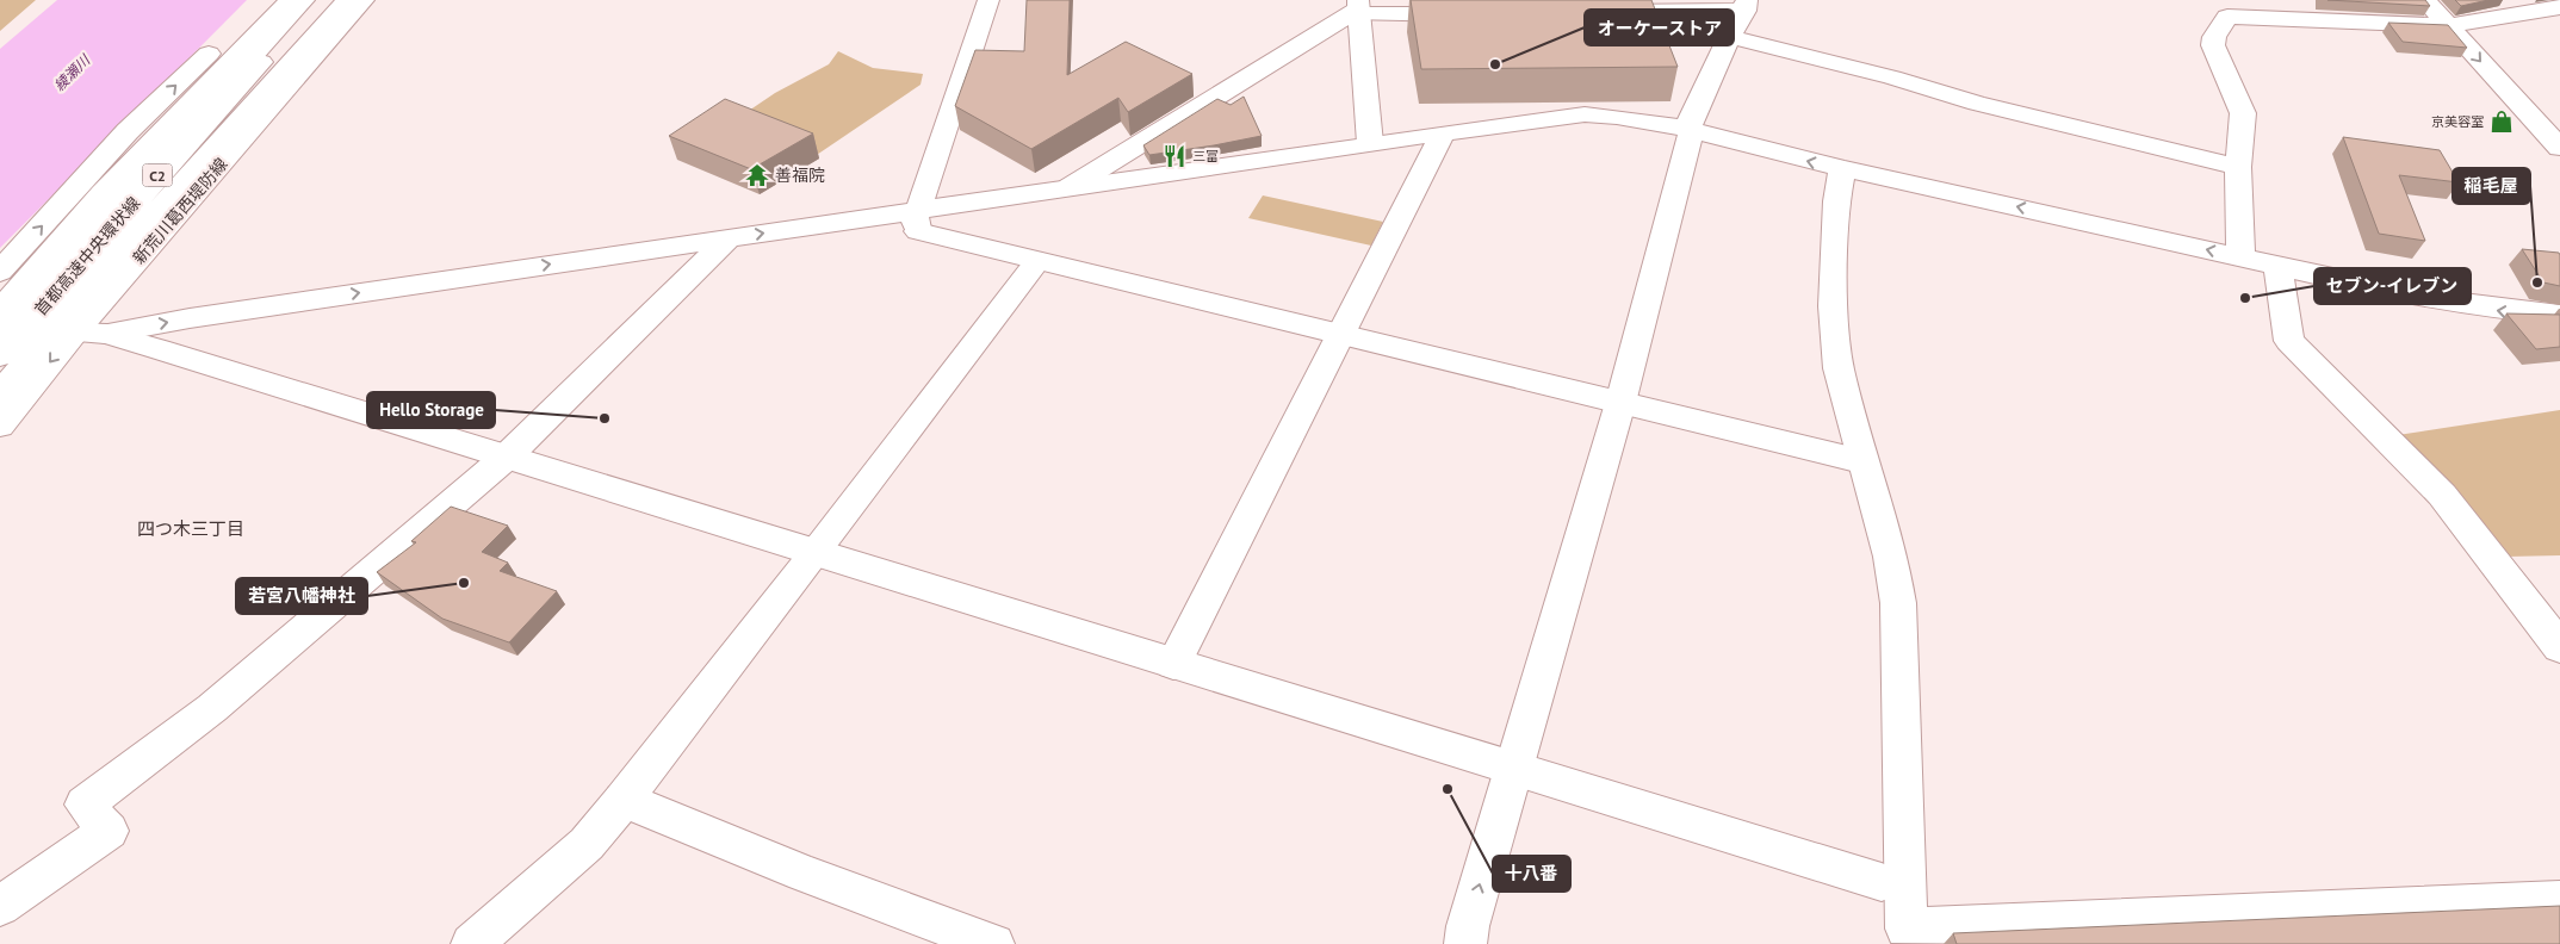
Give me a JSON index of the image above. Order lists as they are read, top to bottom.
{
  "streets": {
    "main road": ["C2", "新荒川葛西堤防線", "首都高速中央環状線"]
  },
  "districts": ["四つ木三丁目"],
  "water": ["綾瀬川"],
  "places": {
    "other": [
      "オーケーストア",
      "稲毛屋",
      "セブン-イレブン",
      "Hello Storage",
      "若宮八幡神社",
      "十八番"
    ],
    "shop": ["京美容室"],
    "restaurant": ["三富"],
    "temple": ["善福院"]
  }
}
